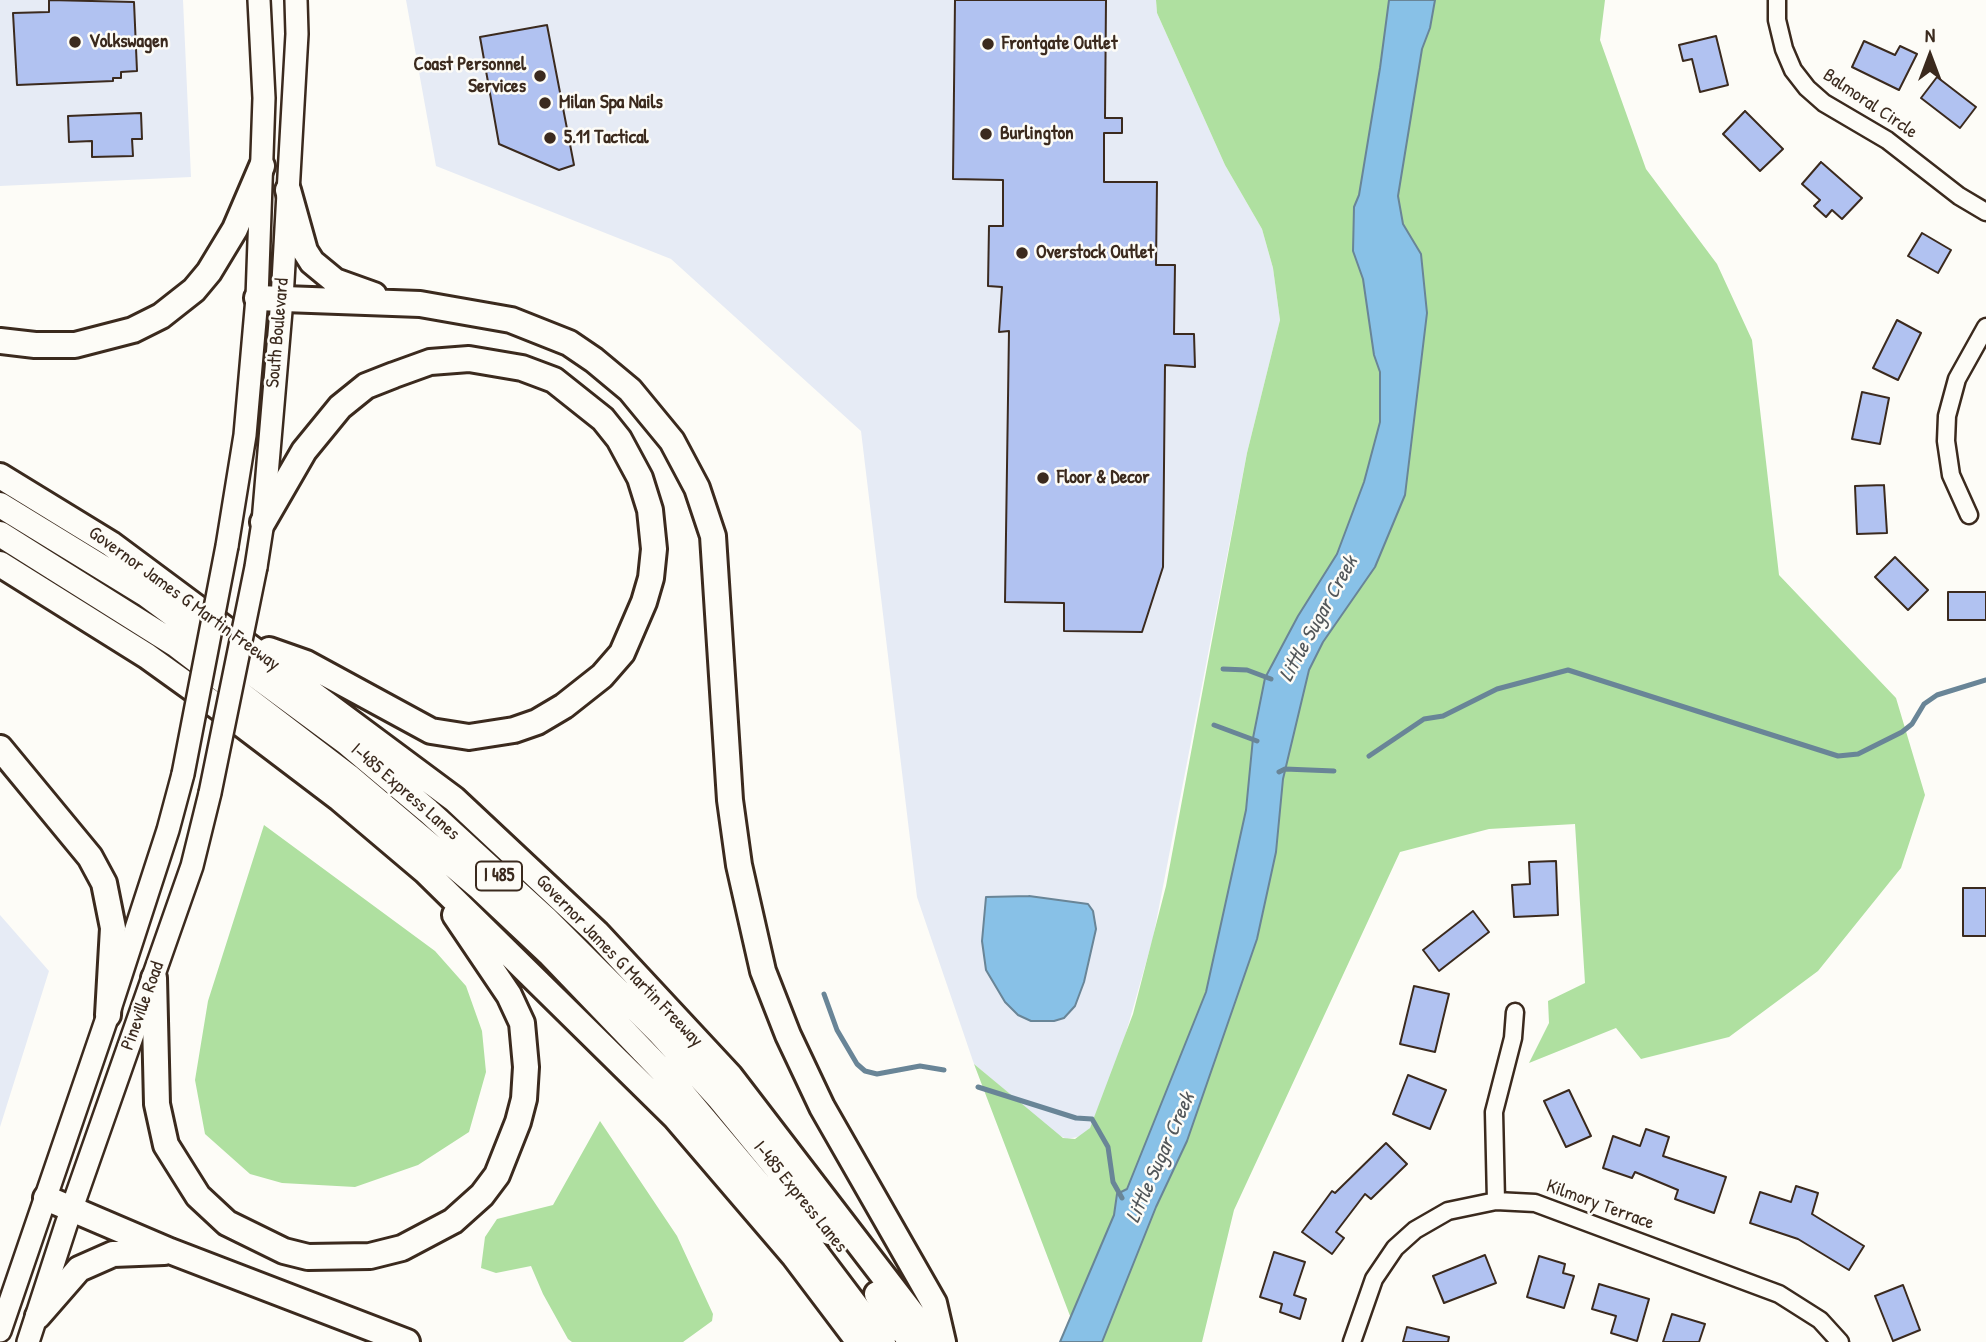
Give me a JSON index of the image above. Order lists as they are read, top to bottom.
{
  "streets": {
    "highway": ["Governor James G Martin Freeway", "I-485 Express Lanes", "I 485"],
    "main road": ["South Boulevard", "Pineville Road"],
    "street": ["Balmoral Circle", "Kilmory Terrace"]
  },
  "crossings": [
    ["South Boulevard", "Governor James G Martin Freeway"],
    ["South Boulevard", "Pineville Road"],
    ["Governor James G Martin Freeway", "Pineville Road"]
  ],
  "water": ["Little Sugar Creek"],
  "places": [
    "Volkswagen",
    "Frontgate Outlet",
    "Coast Personnel Services",
    "Milan Spa Nails",
    "Burlington",
    "5.11 Tactical",
    "Overstock Outlet",
    "Floor & Decor"
  ],
  "north": "top"
}
